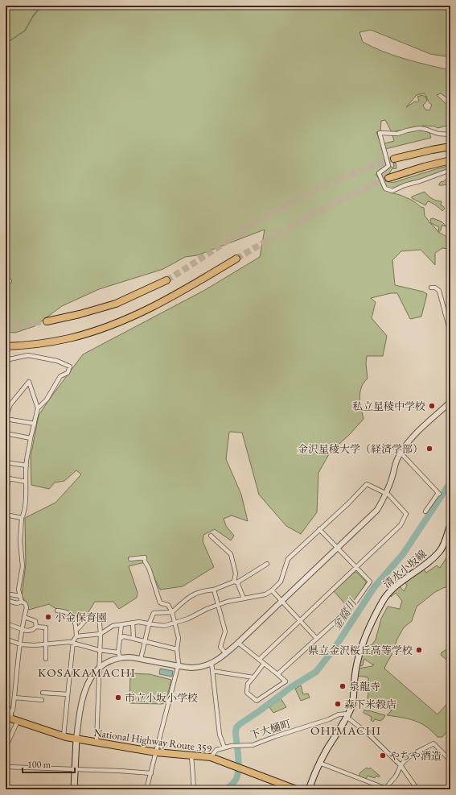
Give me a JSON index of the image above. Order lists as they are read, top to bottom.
{
  "streets": {
    "highway": ["National Highway Route 359"],
    "main road": ["清水小坂線"],
    "street": ["下大樋町"]
  },
  "crossings": [
    ["清水小坂線", "下大樋町"],
    ["下大樋町", "National Highway Route 359"]
  ],
  "districts": ["KOSAKAMACHI", "OHIMACHI"],
  "water": ["金腐川"],
  "places": [
    "私立星稜中学校",
    "金沢星稜大学（経済学部）",
    "小金保育園",
    "県立金沢桜丘高等学校",
    "泉龍寺",
    "市立小坂小学校",
    "森下米穀店",
    "やちや酒造"
  ],
  "scale_bar": "100 m"
}
